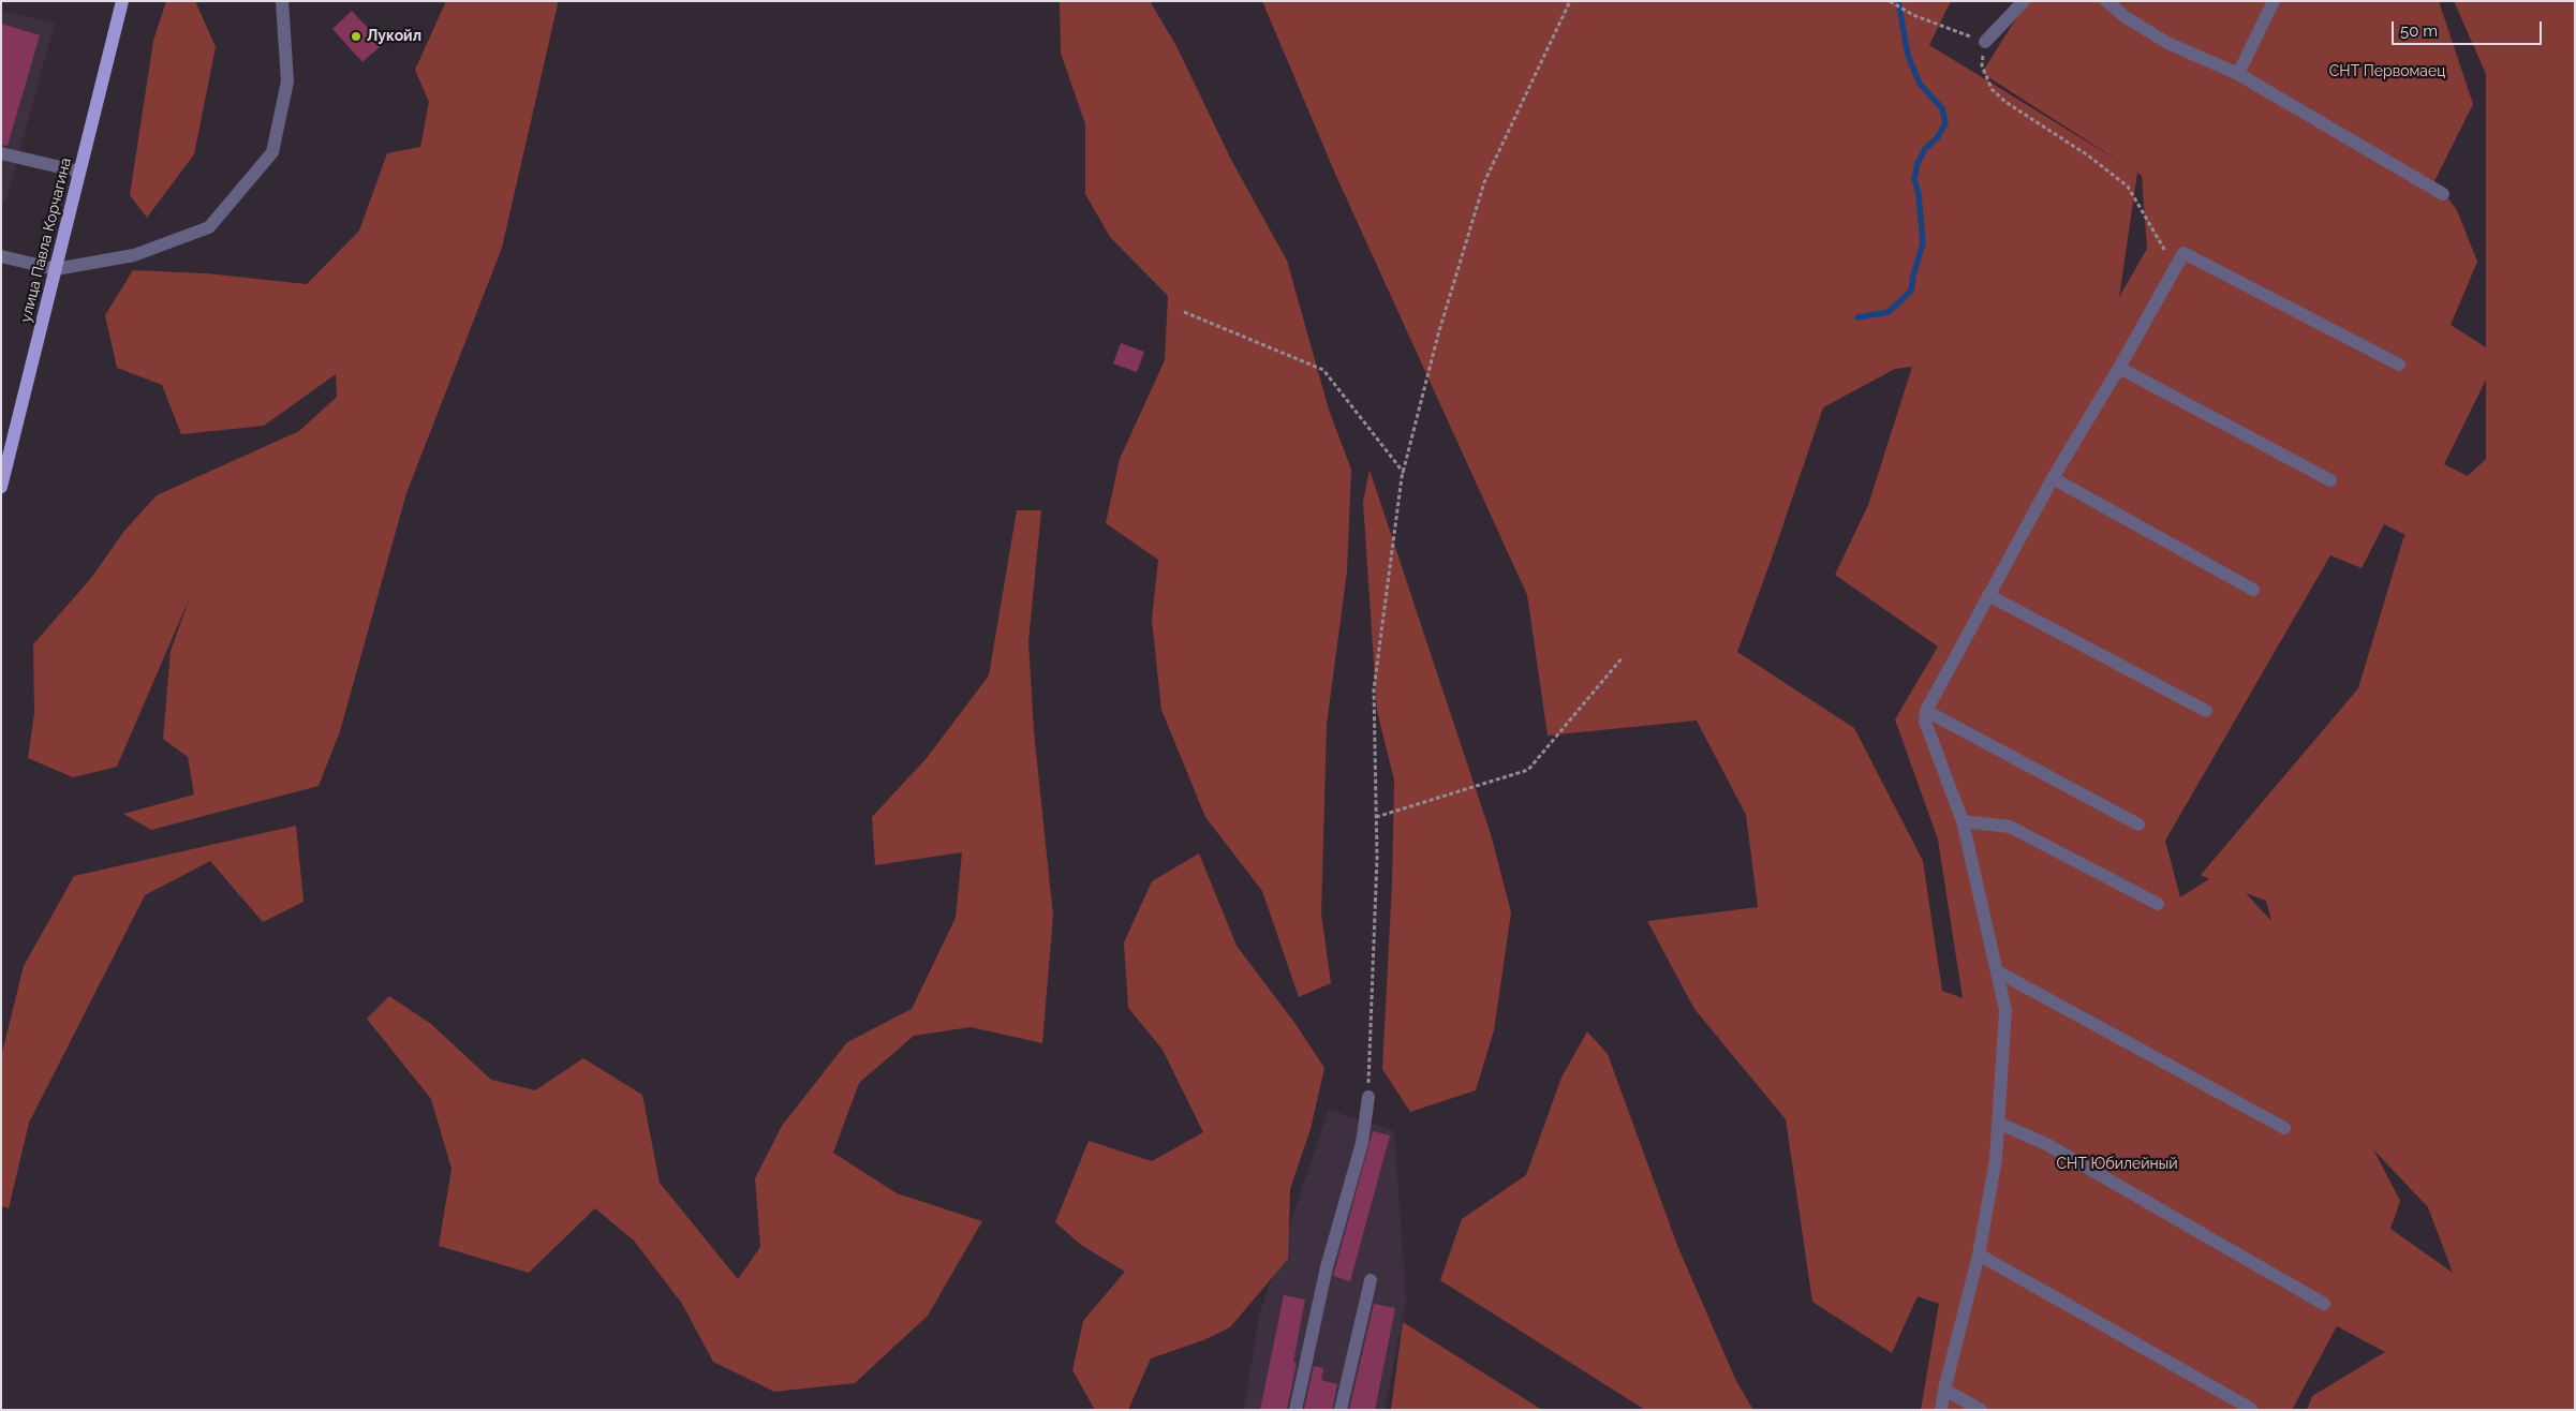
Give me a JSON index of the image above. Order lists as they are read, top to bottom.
{
  "streets": {
    "main road": ["улица Павла Корчагина"]
  },
  "parks": ["СНТ Первомаец", "СНТ Юбилейный"],
  "places": ["Лукойл"],
  "scale_bar": "50 m"
}
